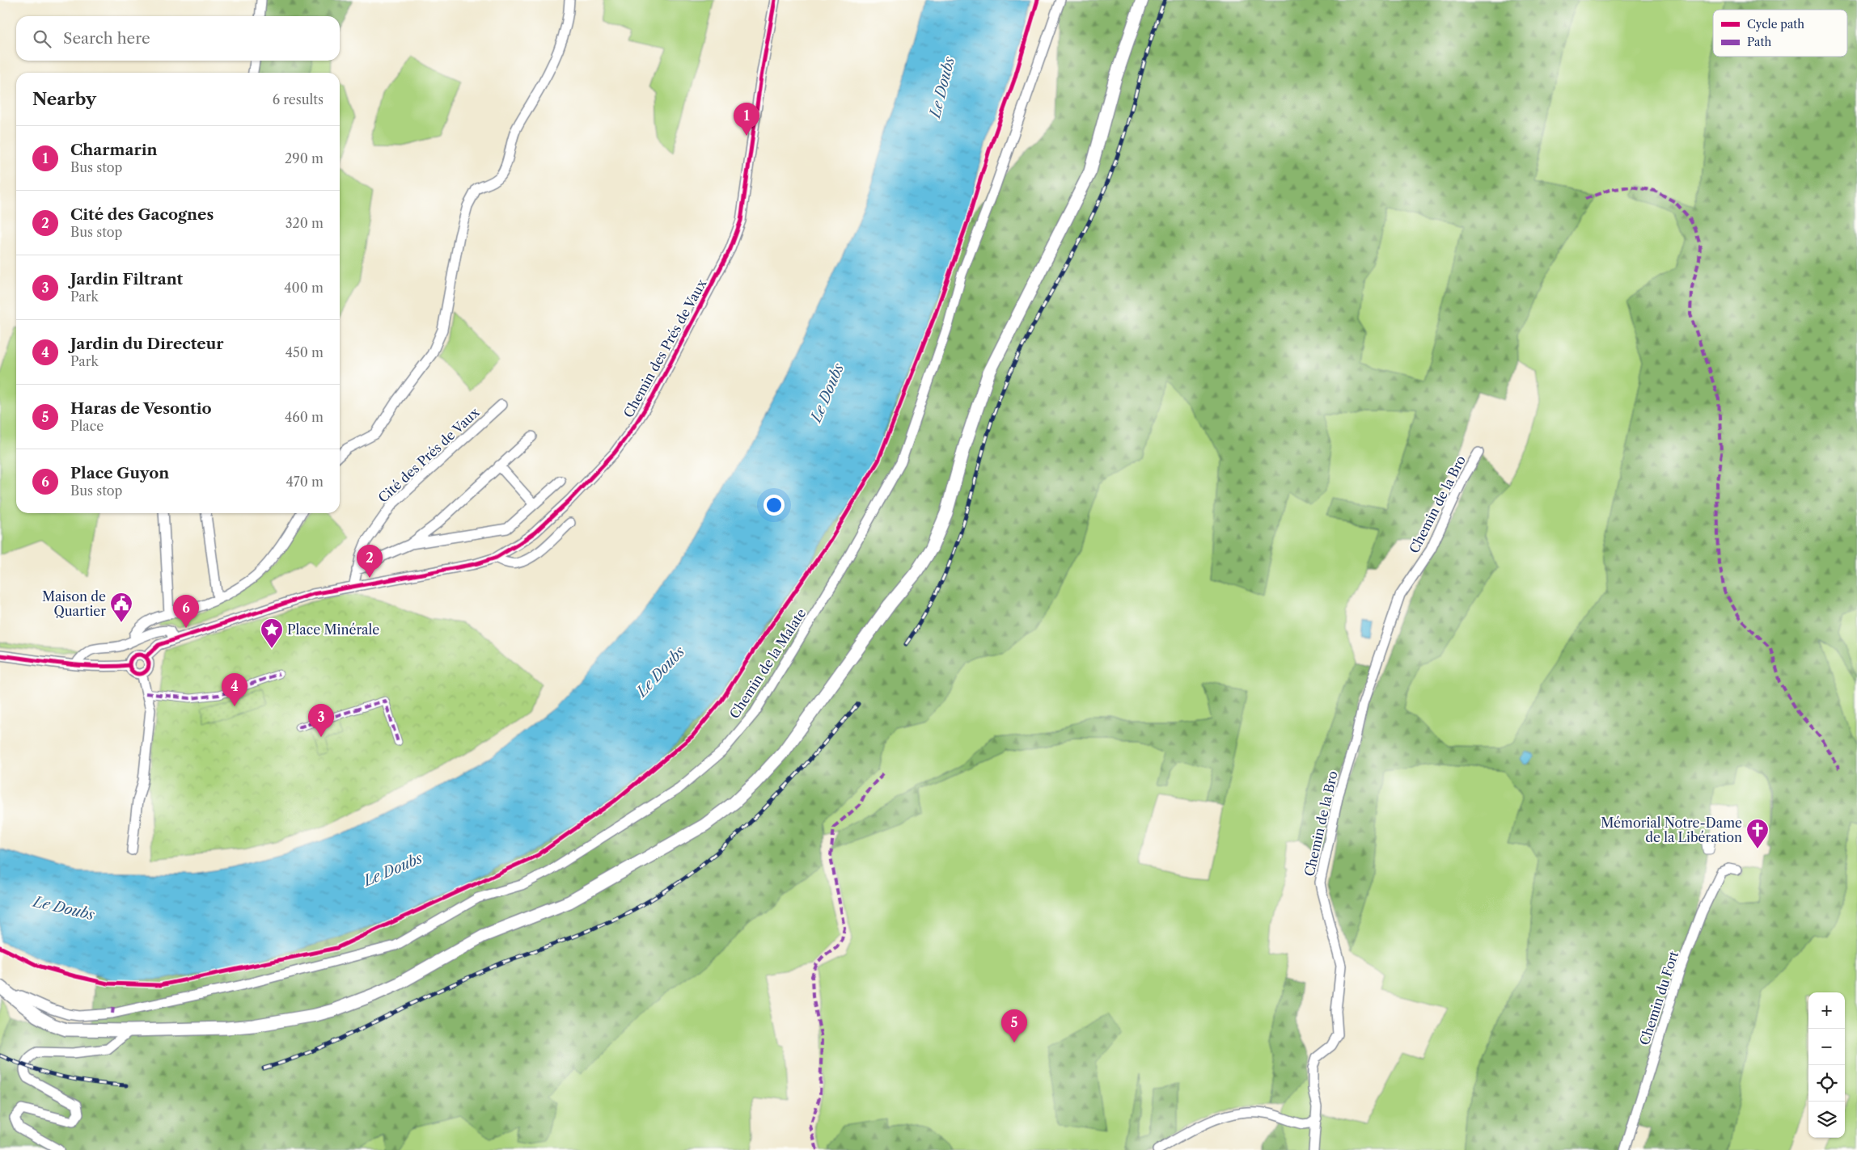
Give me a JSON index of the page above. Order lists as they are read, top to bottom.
{
  "streets": {
    "street": [
      "Chemin des Prés de Vaux",
      "Cité des Prés de Vaux",
      "Chemin de la Bro",
      "Chemin de la Malate",
      "Chemin du Fort"
    ]
  },
  "crossings": [
    ["Chemin des Prés de Vaux", "Cité des Prés de Vaux"]
  ],
  "water": ["Le Doubs"],
  "places": {
    "public building": ["Maison de Quartier"],
    "place": ["Place Minérale"],
    "church": ["Mémorial Notre-Dame de la Libération"]
  },
  "legend": ["Cycle path", "Path"],
  "page": {
    "search": "Search here",
    "heading": ["Nearby", "6 results"],
    "pins": [
      "1",
      "2",
      "6",
      "4",
      "3",
      "5"
    ],
    "list": [
      {
        "mark": "1",
        "name": "Charmarin",
        "note": "Bus stop",
        "value": "290 m"
      },
      {
        "mark": "2",
        "name": "Cité des Gacognes",
        "note": "Bus stop",
        "value": "320 m"
      },
      {
        "mark": "3",
        "name": "Jardin Filtrant",
        "note": "Park",
        "value": "400 m"
      },
      {
        "mark": "4",
        "name": "Jardin du Directeur",
        "note": "Park",
        "value": "450 m"
      },
      {
        "mark": "5",
        "name": "Haras de Vesontio",
        "note": "Place",
        "value": "460 m"
      },
      {
        "mark": "6",
        "name": "Place Guyon",
        "note": "Bus stop",
        "value": "470 m"
      }
    ],
    "map_buttons": ["+", "−"]
  }
}
